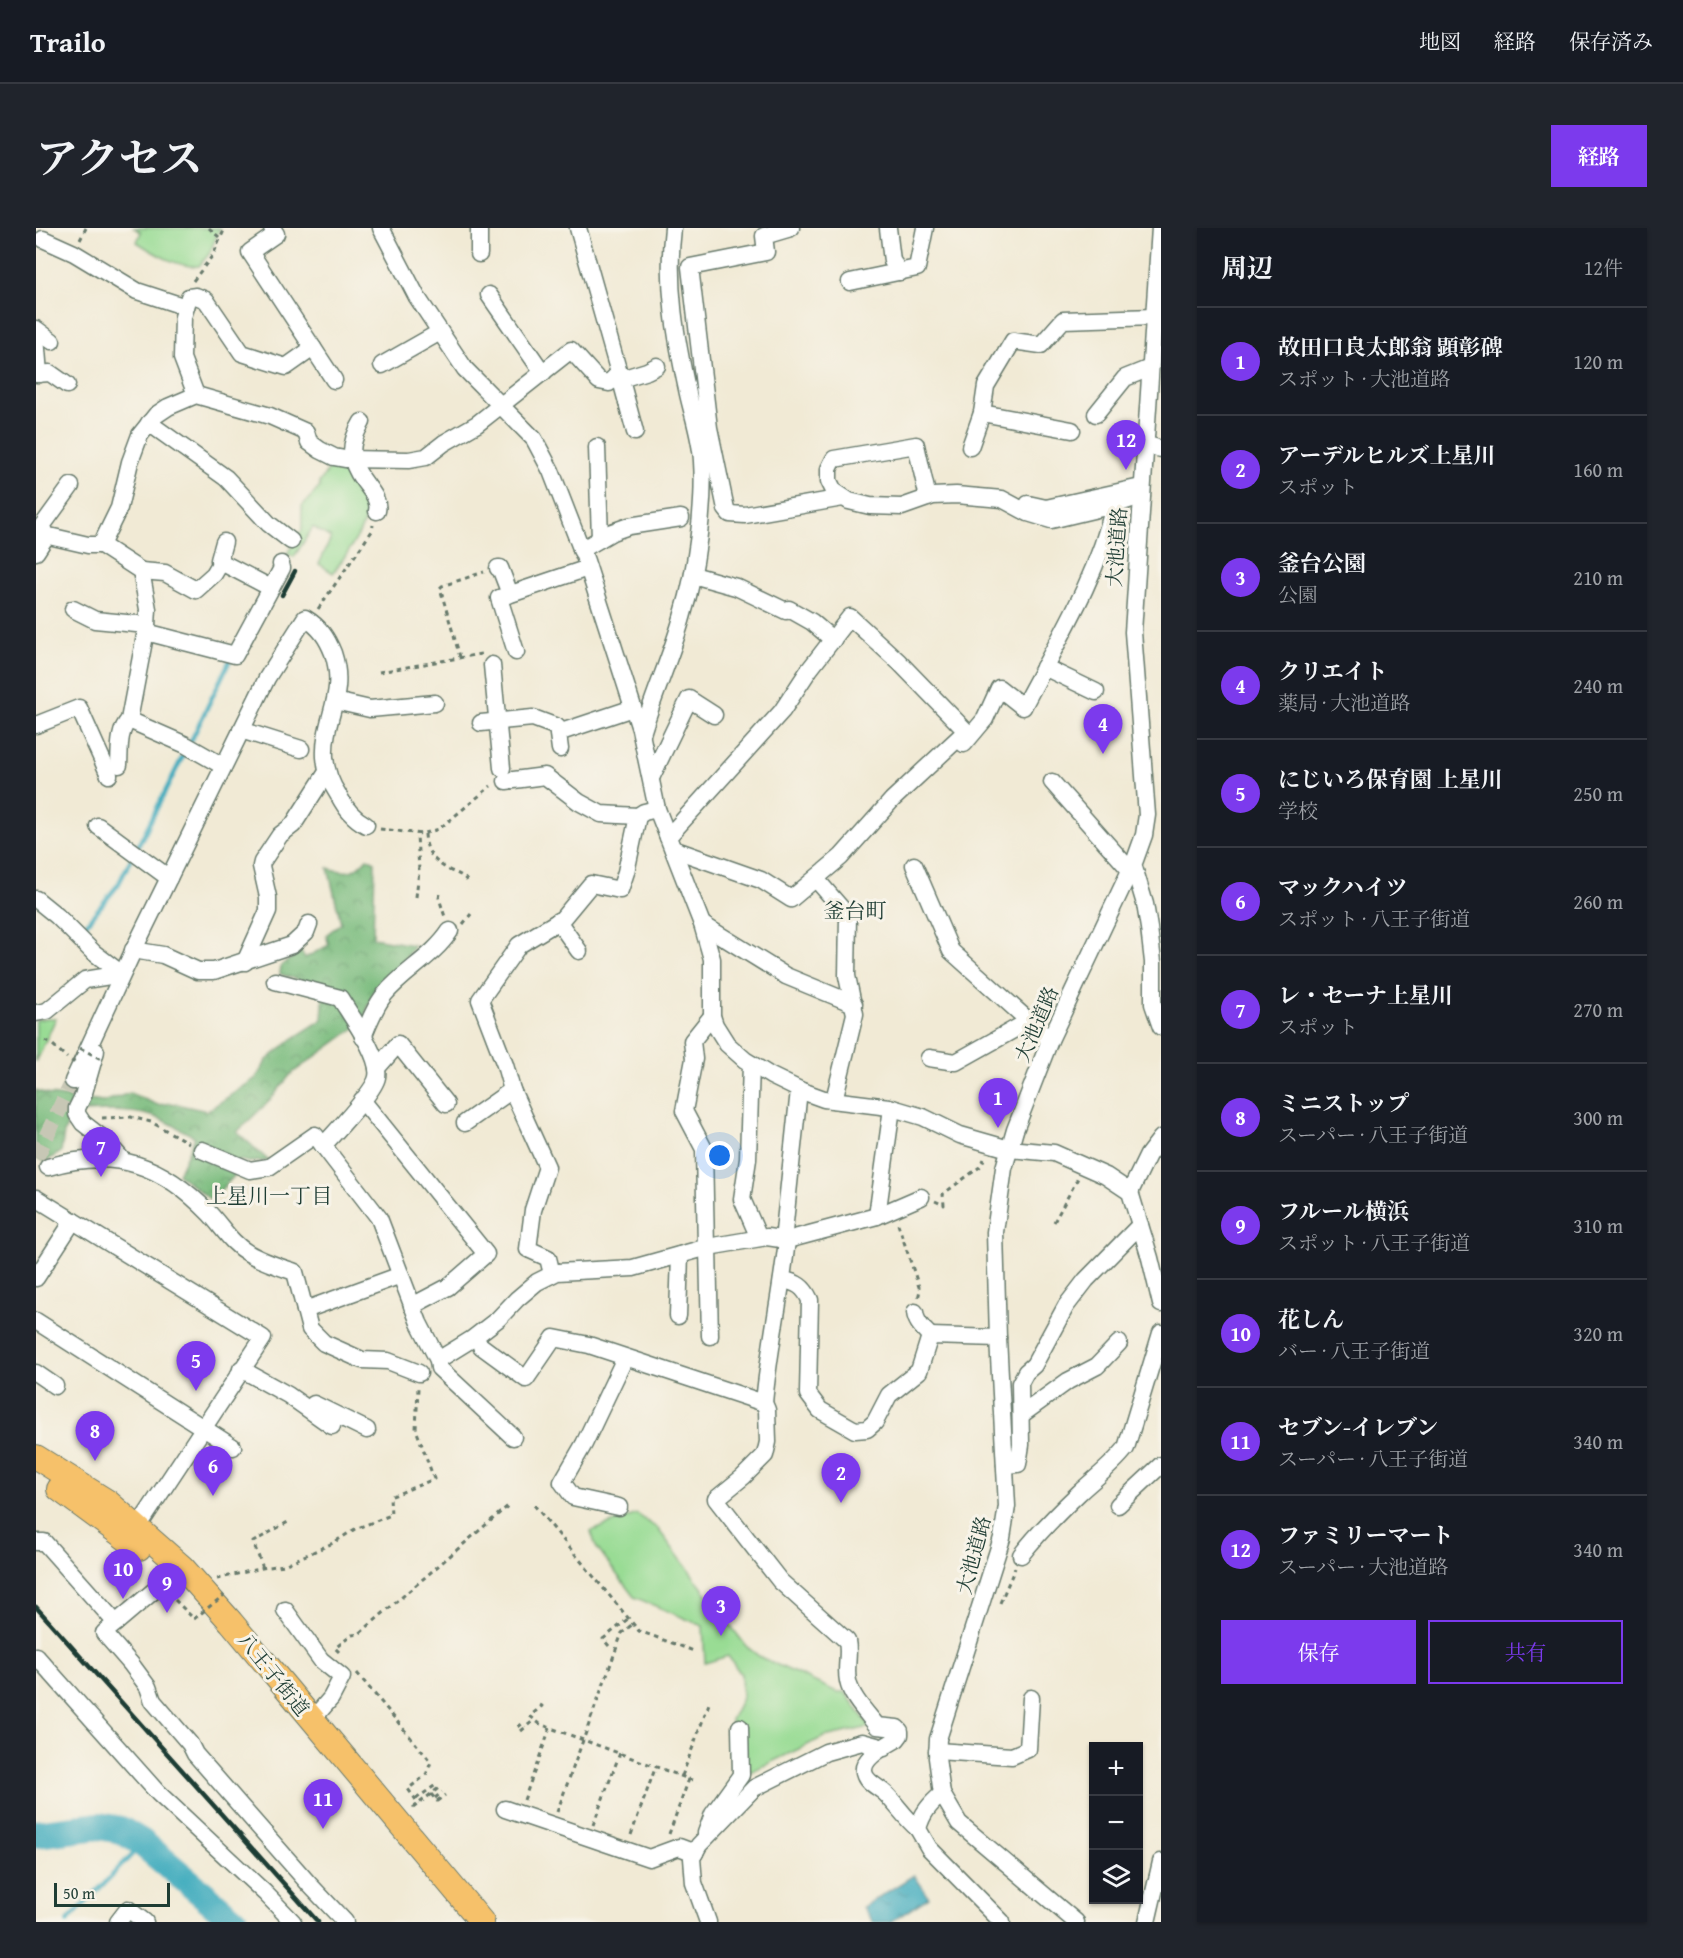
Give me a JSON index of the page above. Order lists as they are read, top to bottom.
{
  "streets": {
    "highway": ["八王子街道"],
    "street": ["大池道路"]
  },
  "districts": ["釜台町", "上星川一丁目"],
  "scale_bar": "50 m",
  "page": {
    "header": "Trailo",
    "nav": ["地図", "経路", "保存済み"],
    "title": "アクセス",
    "buttons": [
      "経路",
      ["保存", "共有"]
    ],
    "heading": ["周辺", "12件"],
    "list": [
      {
        "mark": "1",
        "name": "故田口良太郎翁 顕彰碑",
        "note": "スポット · 大池道路",
        "value": "120 m"
      },
      {
        "mark": "2",
        "name": "アーデルヒルズ上星川",
        "note": "スポット",
        "value": "160 m"
      },
      {
        "mark": "3",
        "name": "釜台公園",
        "note": "公園",
        "value": "210 m"
      },
      {
        "mark": "4",
        "name": "クリエイト",
        "note": "薬局 · 大池道路",
        "value": "240 m"
      },
      {
        "mark": "5",
        "name": "にじいろ保育園 上星川",
        "note": "学校",
        "value": "250 m"
      },
      {
        "mark": "6",
        "name": "マックハイツ",
        "note": "スポット · 八王子街道",
        "value": "260 m"
      },
      {
        "mark": "7",
        "name": "レ・セーナ上星川",
        "note": "スポット",
        "value": "270 m"
      },
      {
        "mark": "8",
        "name": "ミニストップ",
        "note": "スーパー · 八王子街道",
        "value": "300 m"
      },
      {
        "mark": "9",
        "name": "フルール横浜",
        "note": "スポット · 八王子街道",
        "value": "310 m"
      },
      {
        "mark": "10",
        "name": "花しん",
        "note": "バー · 八王子街道",
        "value": "320 m"
      },
      {
        "mark": "11",
        "name": "セブン-イレブン",
        "note": "スーパー · 八王子街道",
        "value": "340 m"
      },
      {
        "mark": "12",
        "name": "ファミリーマート",
        "note": "スーパー · 大池道路",
        "value": "340 m"
      }
    ],
    "pins": [
      "12",
      "4",
      "1",
      "7",
      "5",
      "8",
      "6",
      "2",
      "10",
      "9",
      "3",
      "11"
    ],
    "map_buttons": ["+", "−"],
    "scale": "50 m"
  }
}
